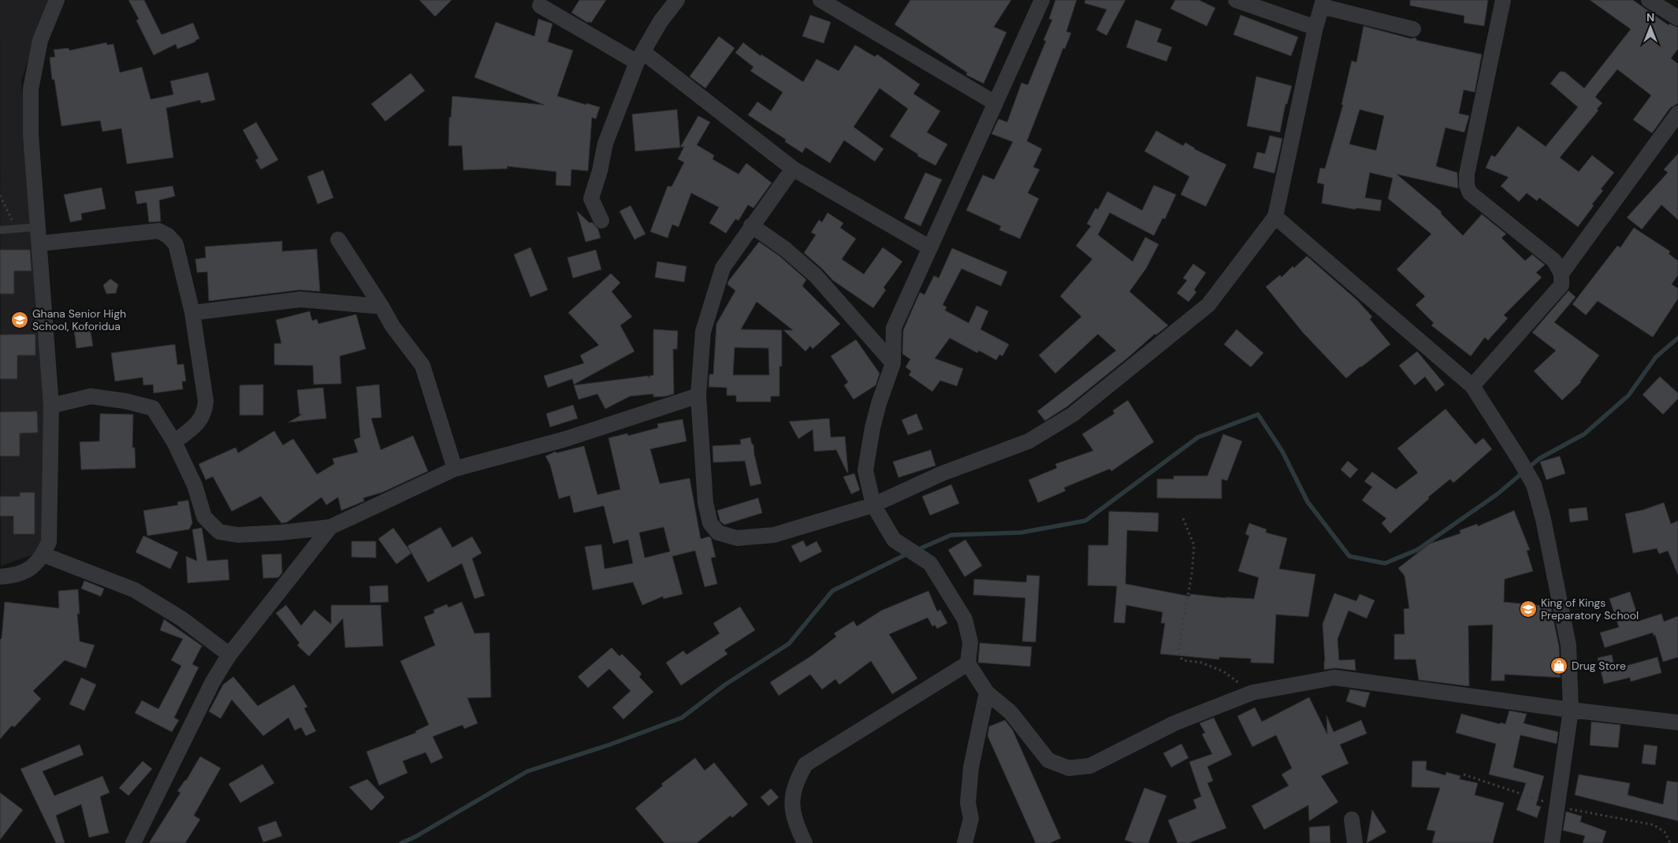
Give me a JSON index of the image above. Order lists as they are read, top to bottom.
{
  "places": {
    "school or university": ["Ghana Senior High School, Koforidua", "King of Kings Preparatory School"],
    "shop": ["Drug Store"]
  },
  "north": "top"
}
